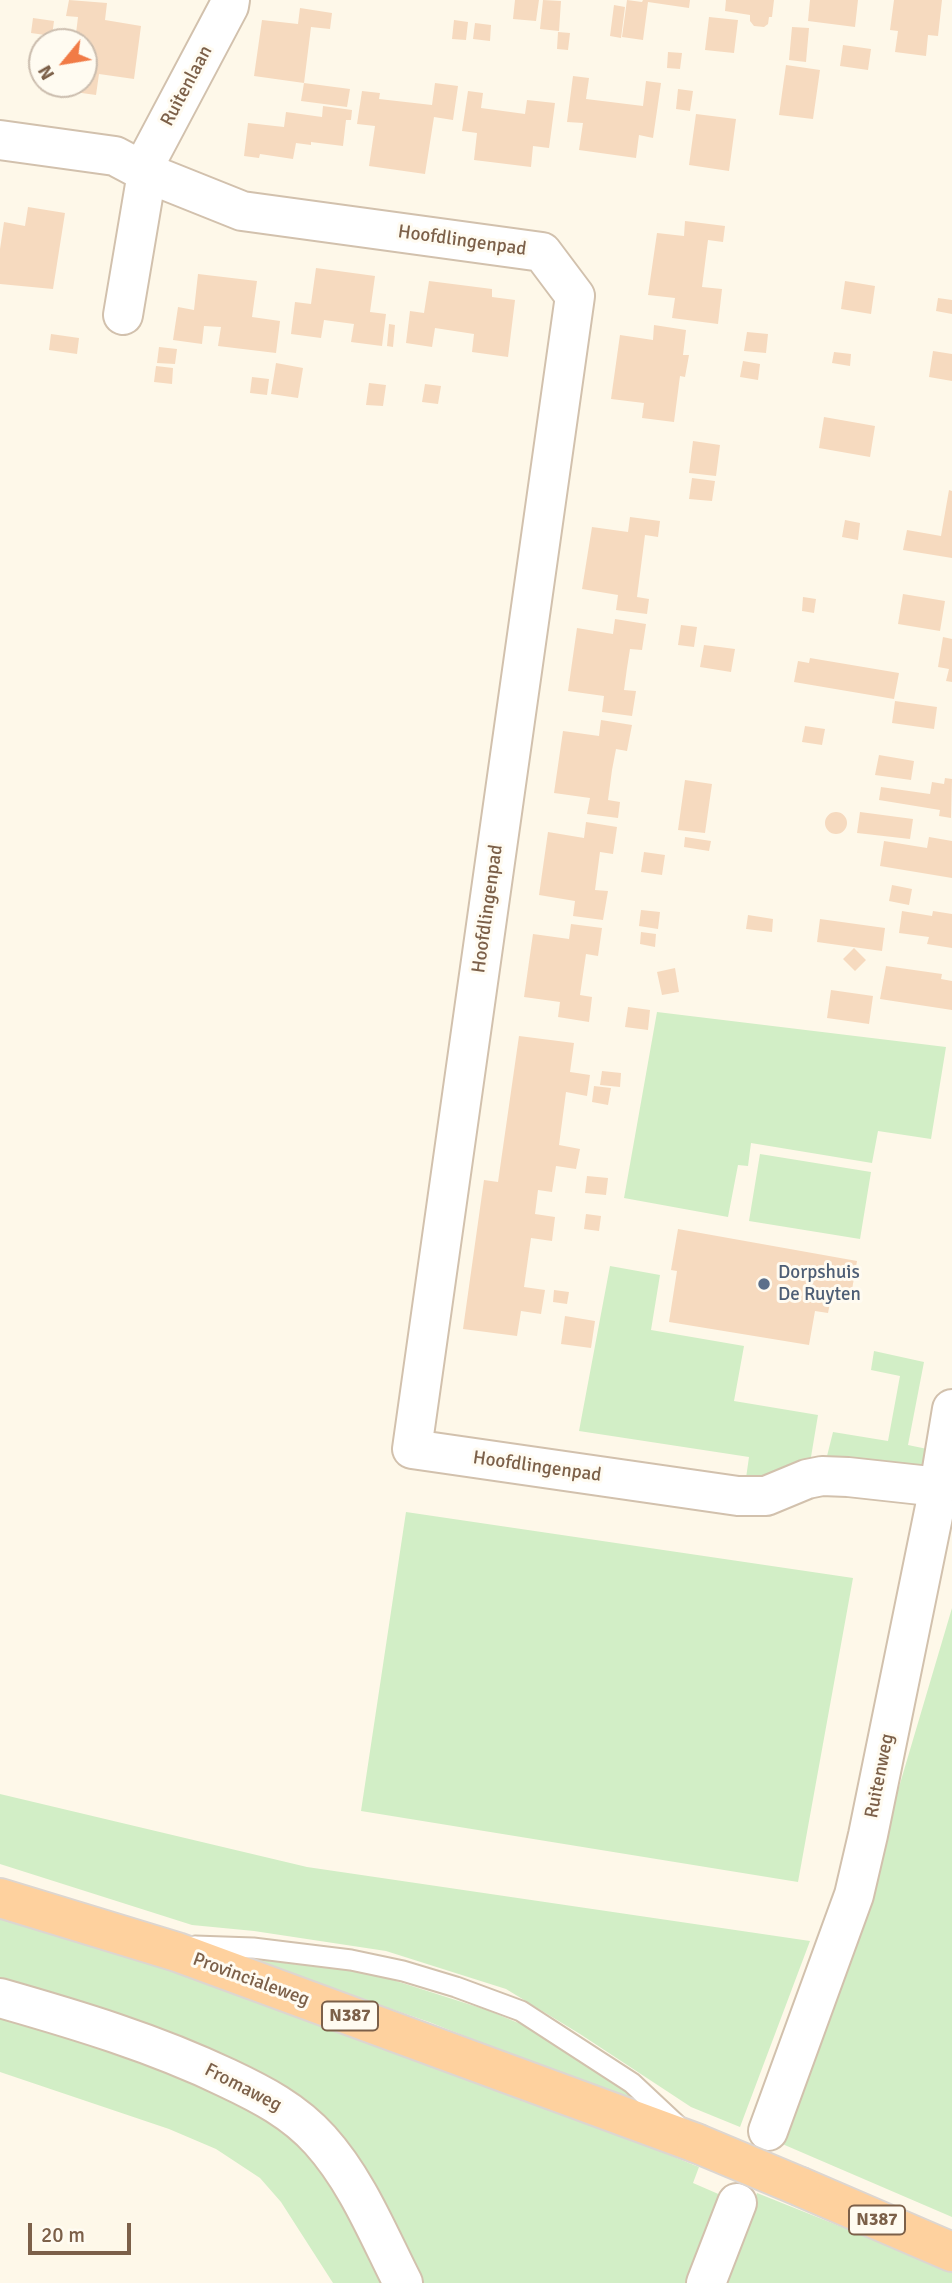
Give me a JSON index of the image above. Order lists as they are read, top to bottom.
{
  "streets": {
    "highway": ["Provincialeweg", "N387"],
    "street": [
      "Ruitenlaan",
      "Hoofdlingenpad",
      "Ruitenweg",
      "Fromaweg"
    ]
  },
  "crossings": [
    ["Ruitenlaan", "Hoofdlingenpad"],
    ["Hoofdlingenpad", "Ruitenweg"],
    ["Provincialeweg", "N387"]
  ],
  "places": ["Dorpshuis De Ruyten"],
  "scale_bar": "20 m",
  "north": "bottom left"
}
